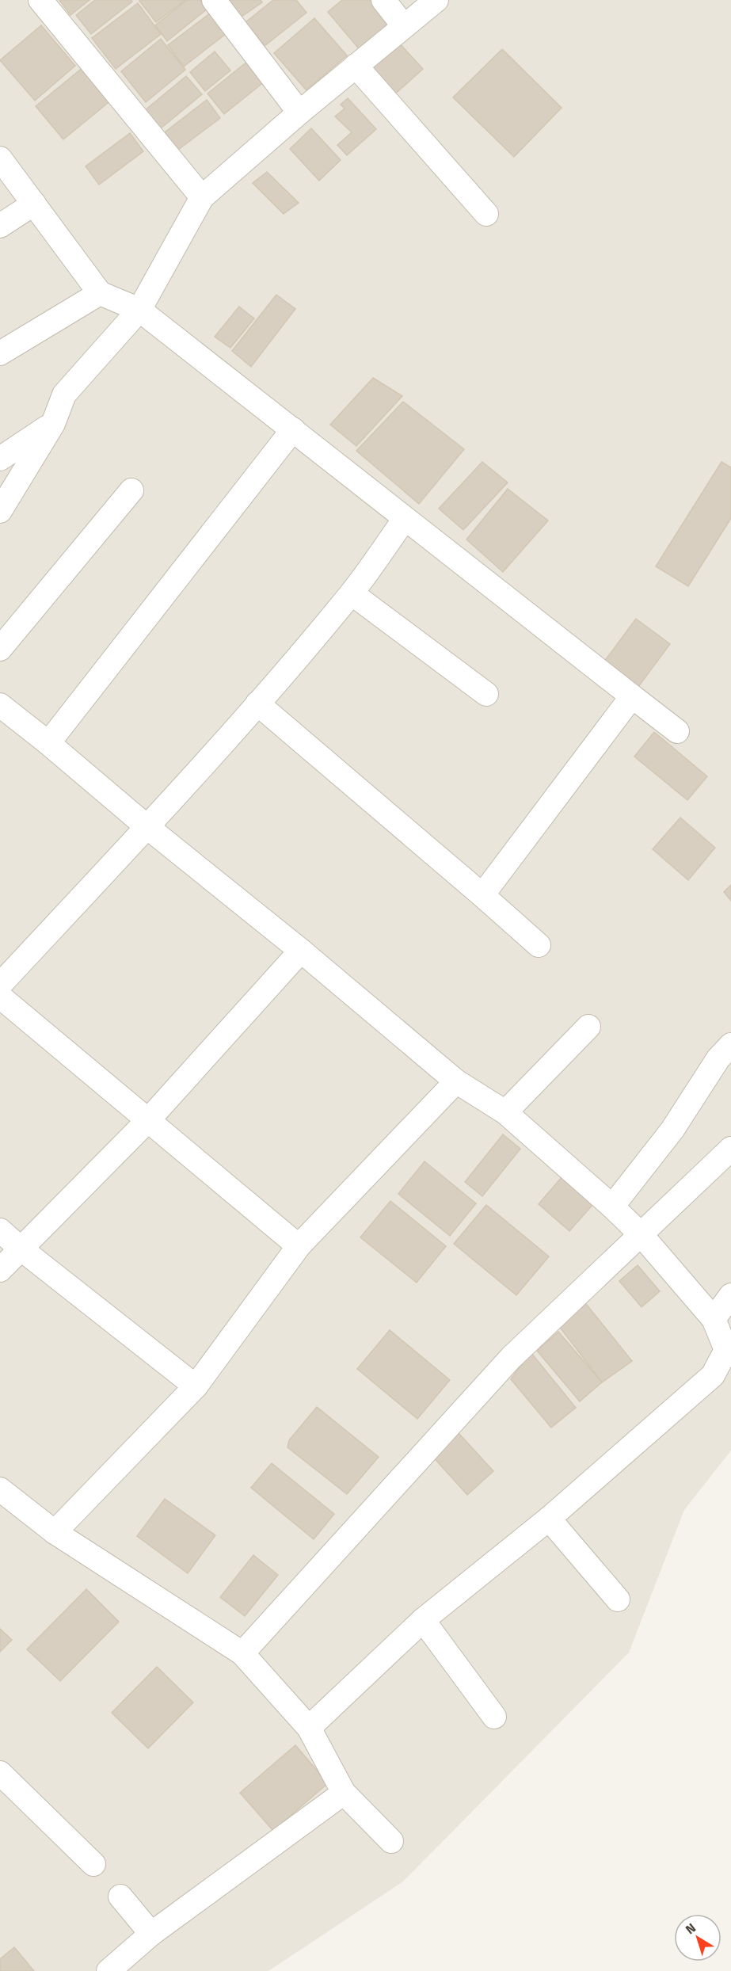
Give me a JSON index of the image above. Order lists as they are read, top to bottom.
{
  "north": "top left"
}
